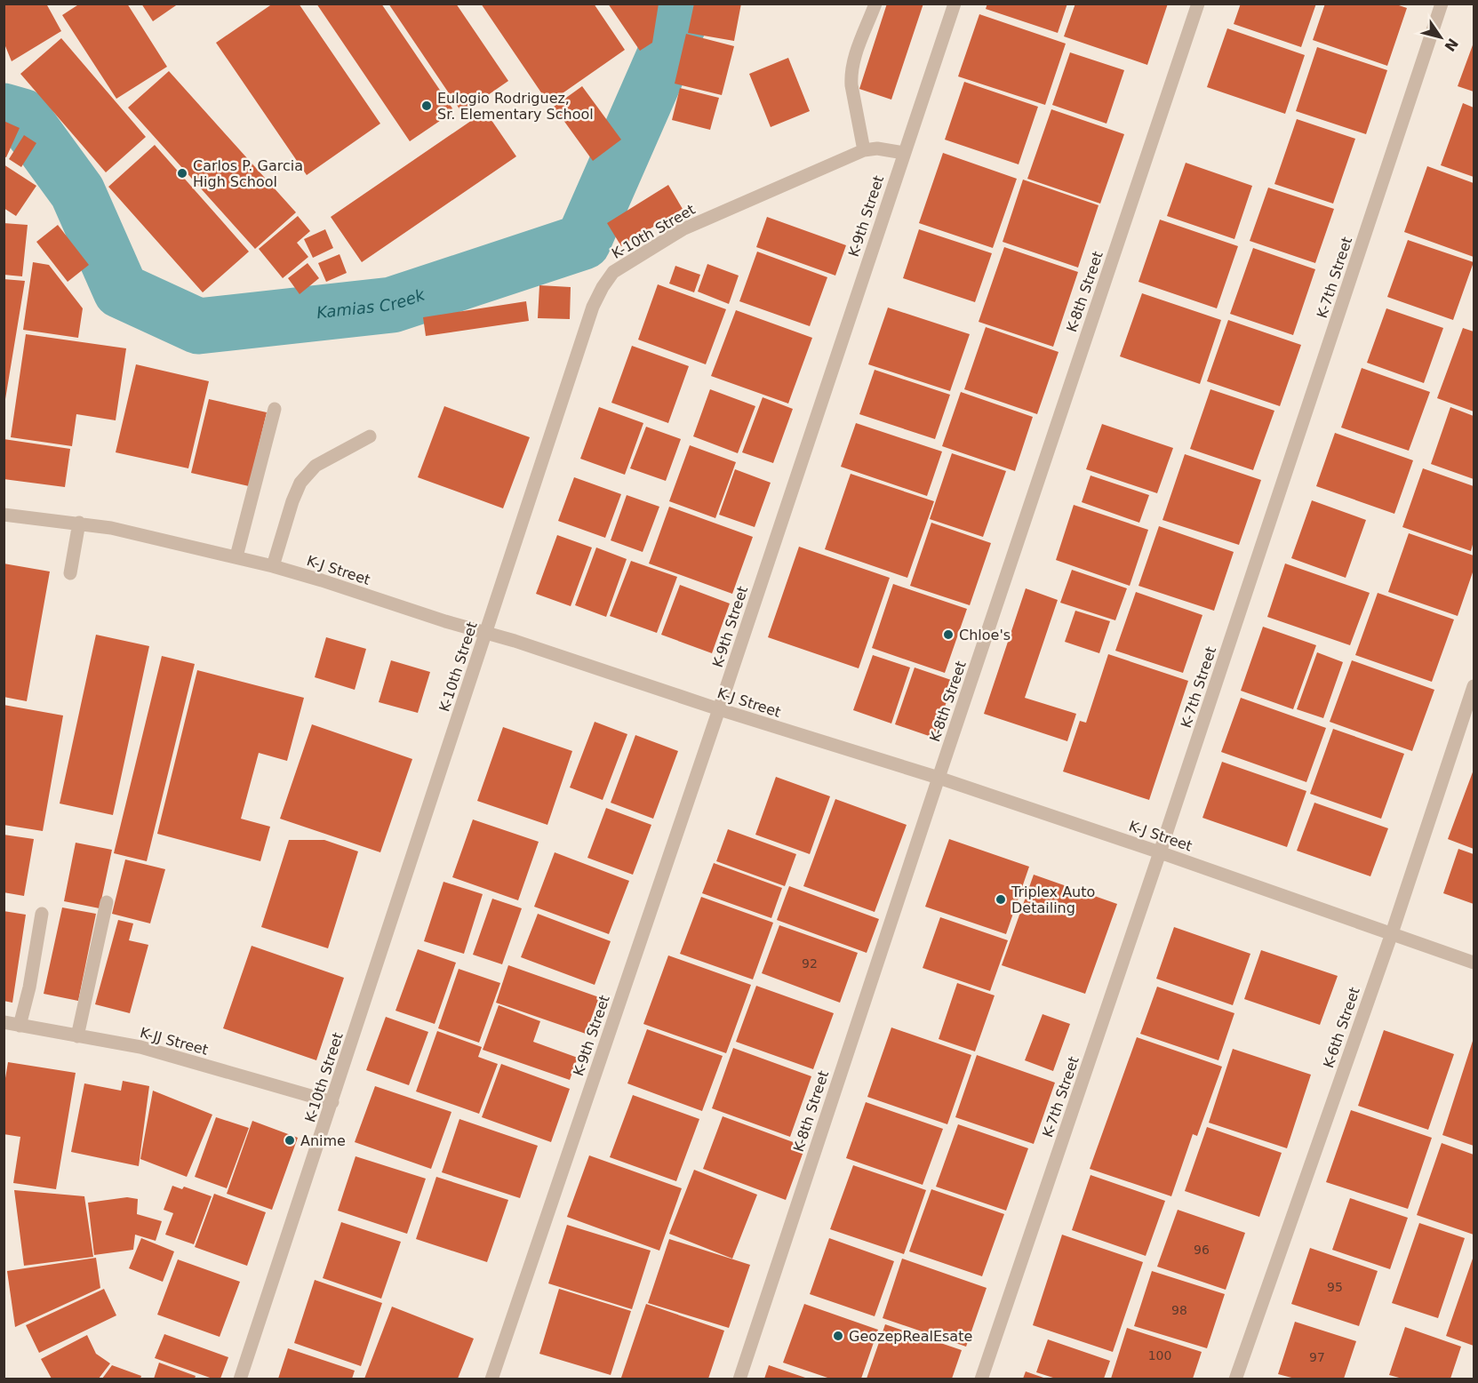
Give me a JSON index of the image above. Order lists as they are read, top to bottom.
{
  "streets": {
    "street": [
      "K-9th Street",
      "K-10th Street",
      "K-7th Street",
      "K-8th Street",
      "K-J Street",
      "K-6th Street",
      "K-JJ Street"
    ]
  },
  "crossings": [
    ["K-9th Street", "K-10th Street"],
    ["K-9th Street", "K-J Street"],
    ["K-10th Street", "K-J Street"],
    ["K-10th Street", "K-JJ Street"],
    ["K-7th Street", "K-J Street"],
    ["K-8th Street", "K-J Street"],
    ["K-J Street", "K-6th Street"]
  ],
  "water": ["Kamias Creek"],
  "places": [
    "Eulogio Rodriguez, Sr. Elementary School",
    "Carlos P. Garcia High School",
    "Chloe's",
    "Triplex Auto Detailing",
    "Anime",
    "GeozepRealEsate"
  ],
  "house_numbers": [
    "92",
    "96",
    "95",
    "98",
    "100",
    "97"
  ],
  "north": "bottom right"
}
